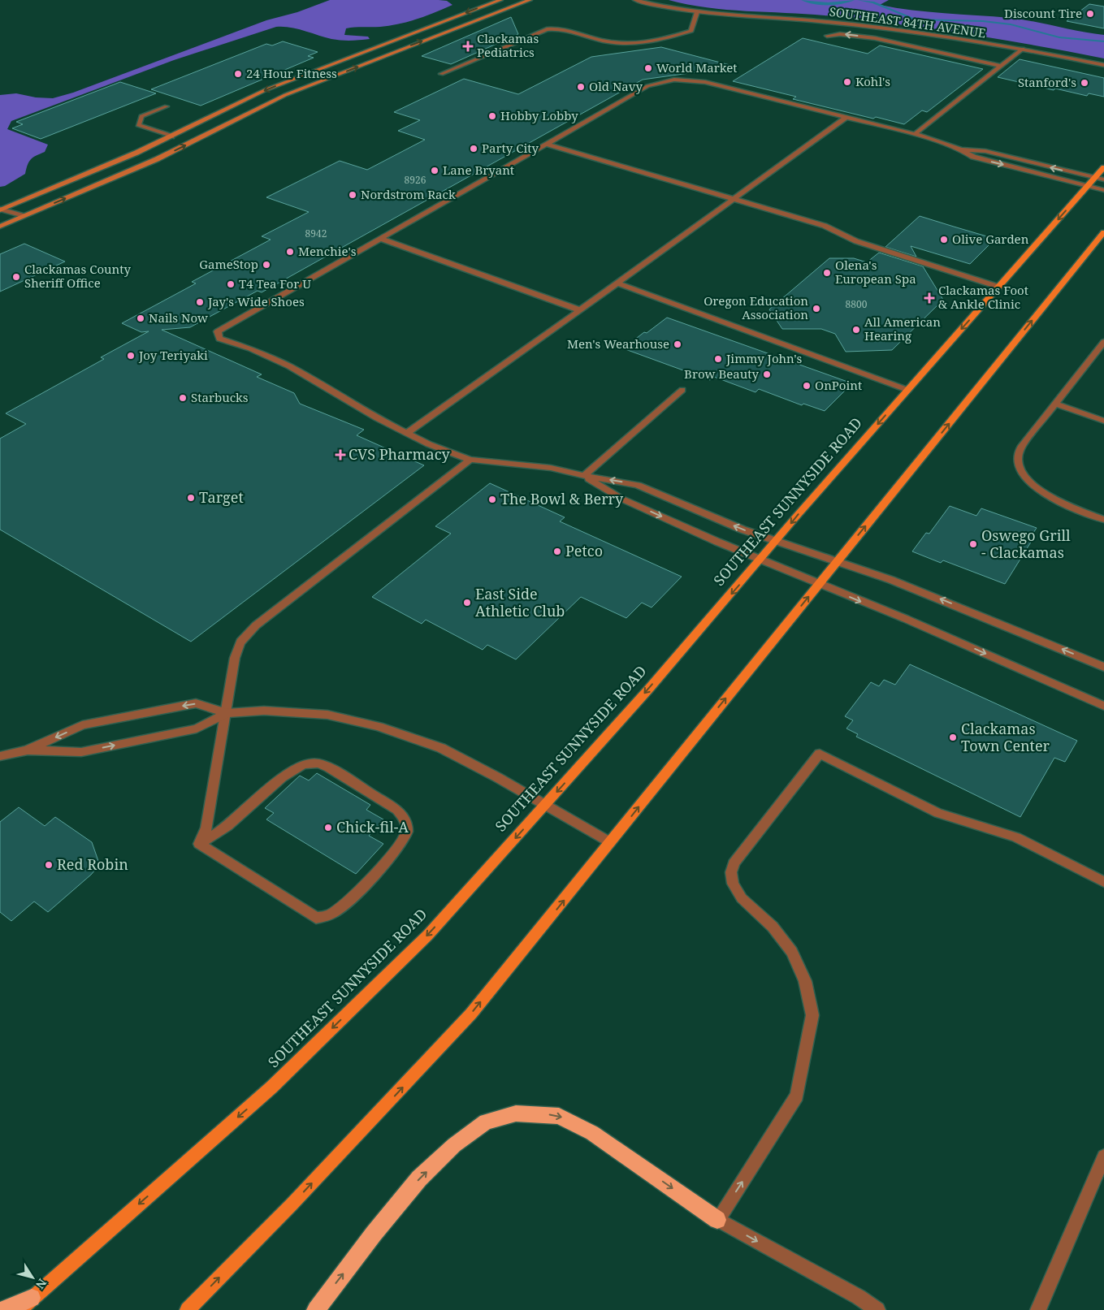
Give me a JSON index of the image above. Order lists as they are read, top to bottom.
{
  "streets": {
    "main road": ["SOUTHEAST SUNNYSIDE ROAD"],
    "street": ["SOUTHEAST 84TH AVENUE"]
  },
  "places": {
    "other": [
      "Discount Tire",
      "World Market",
      "24 Hour Fitness",
      "Kohl's",
      "Stanford's",
      "Old Navy",
      "Hobby Lobby",
      "Party City",
      "Lane Bryant",
      "Nordstrom Rack",
      "Olive Garden",
      "Menchie's",
      "GameStop",
      "Olena's European Spa",
      "Clackamas County Sheriff Office",
      "T4 Tea For U",
      "Jay's Wide Shoes",
      "Oregon Education Association",
      "Nails Now",
      "All American Hearing",
      "Men's Wearhouse",
      "Joy Teriyaki",
      "Jimmy John's",
      "Brow Beauty",
      "OnPoint",
      "Starbucks",
      "Target",
      "The Bowl & Berry",
      "Oswego Grill - Clackamas",
      "Petco",
      "East Side Athletic Club",
      "Clackamas Town Center",
      "Chick-fil-A",
      "Red Robin"
    ],
    "health": ["Clackamas Pediatrics", "Clackamas Foot & Ankle Clinic", "CVS Pharmacy"]
  },
  "house_numbers": ["8926", "8942", "8800"],
  "north": "bottom right"
}
